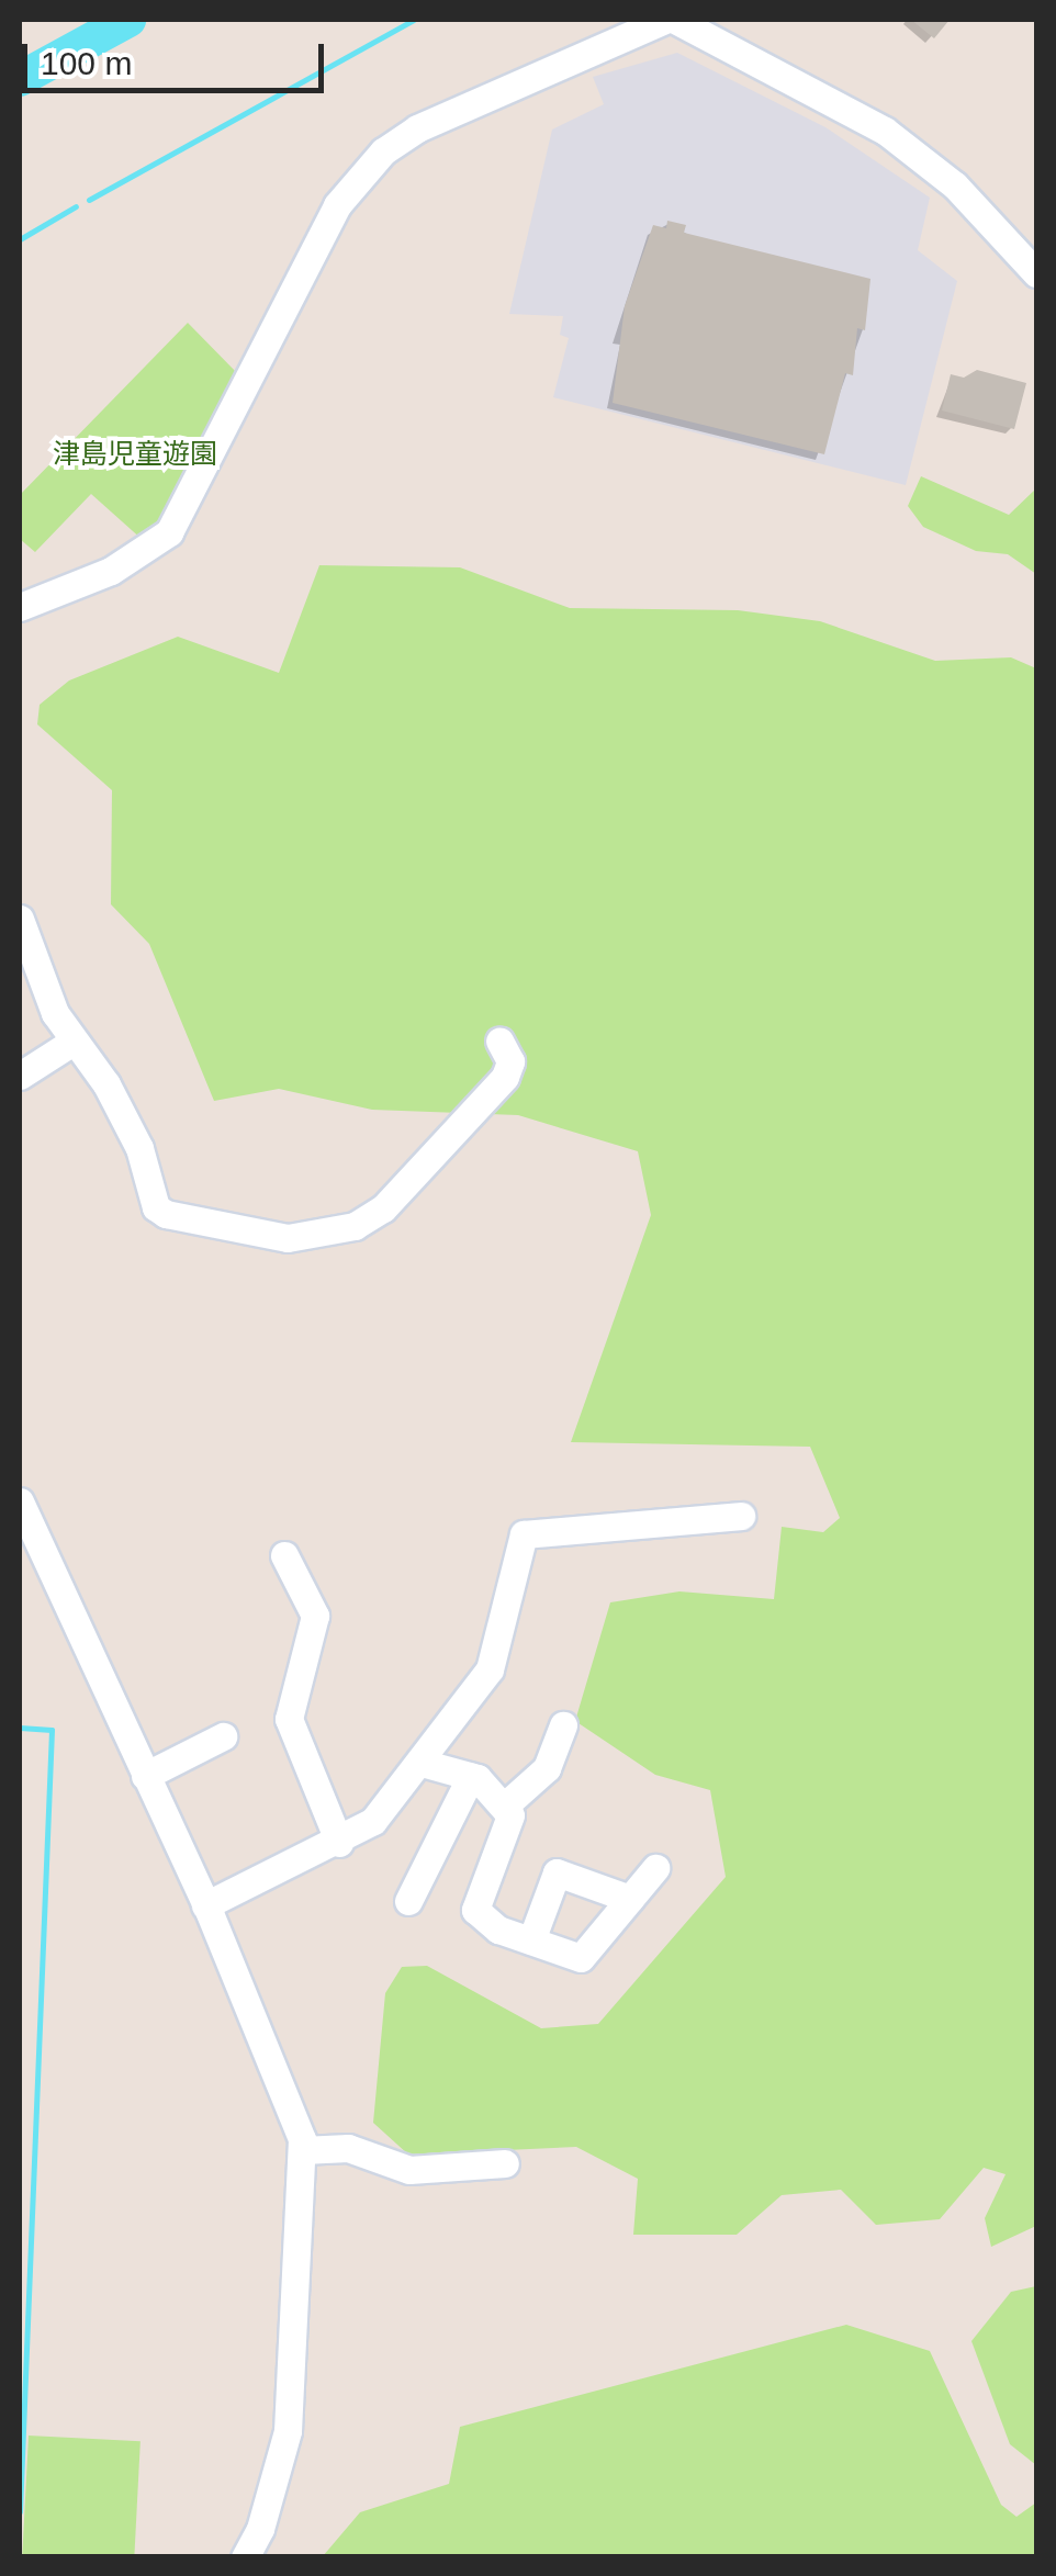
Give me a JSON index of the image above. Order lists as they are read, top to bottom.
{
  "parks": ["津島児童遊園"],
  "scale_bar": "100 m"
}
